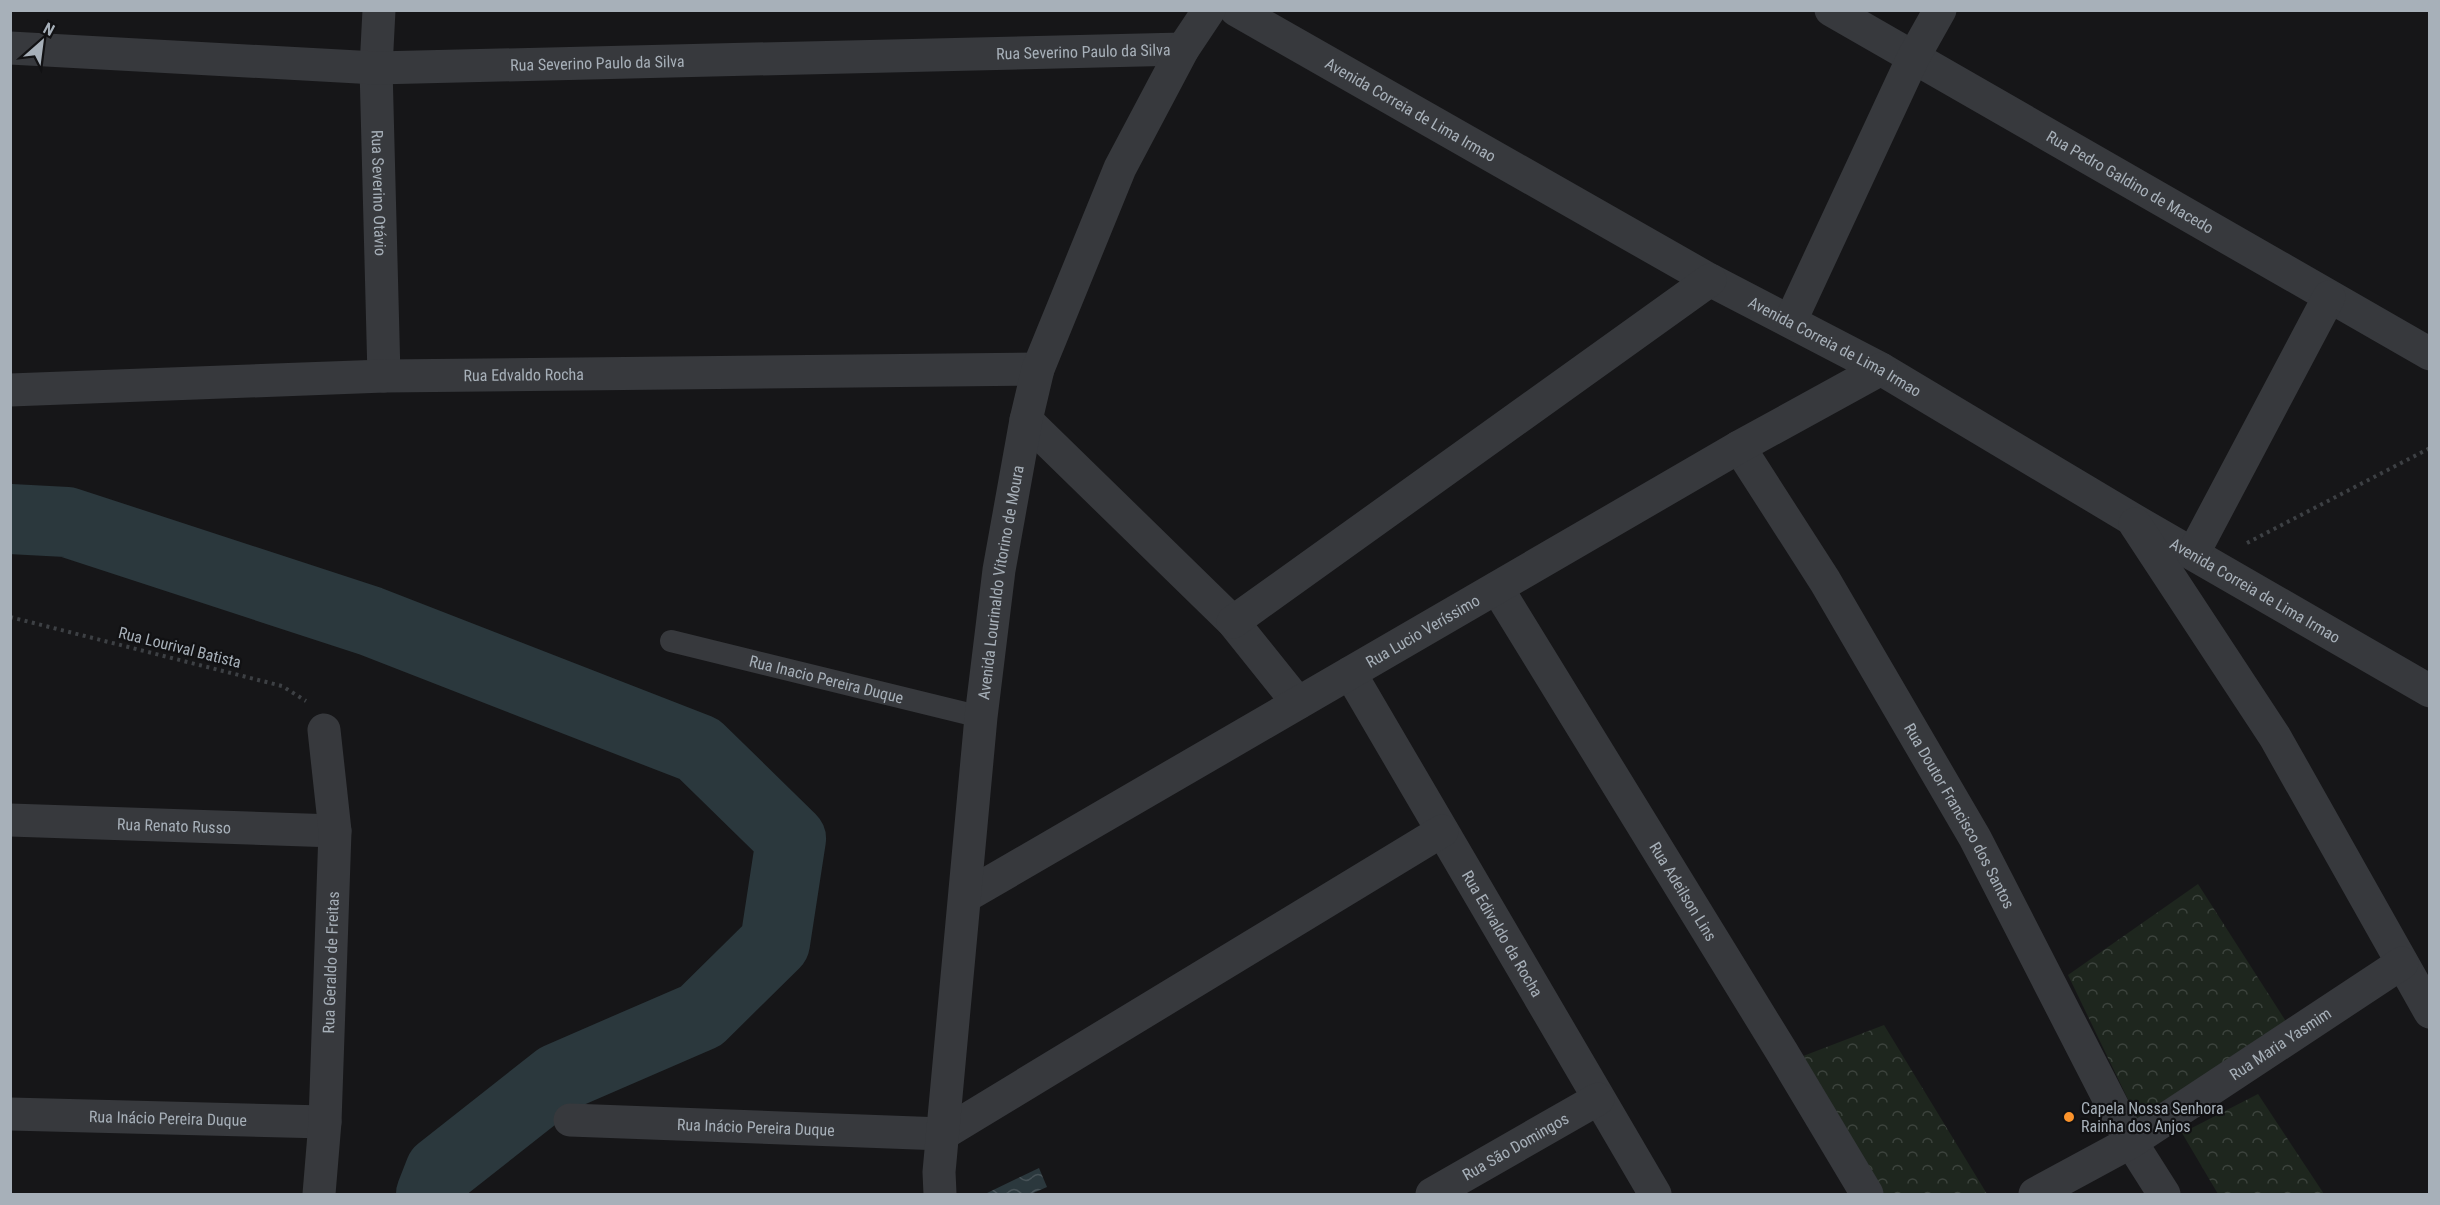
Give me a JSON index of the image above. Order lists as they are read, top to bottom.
{
  "streets": {
    "street": [
      "Rua Severino Paulo da Silva",
      "Avenida Correia de Lima Irmao",
      "Rua Pedro Galdino de Macedo",
      "Rua Severino Otávio",
      "Rua Edvaldo Rocha",
      "Avenida Lourinaldo Vitorino de Moura",
      "Rua Lucio Veríssimo",
      "Rua Doutor Francisco dos Santos",
      "Rua Renato Russo",
      "Rua Adeilson Lins",
      "Rua Edivaldo da Rocha",
      "Rua Geraldo de Freitas",
      "Rua Maria Yasmim",
      "Rua Inácio Pereira Duque",
      "Rua São Domingos"
    ],
    "lane": ["Rua Inacio Pereira Duque"],
    "path": ["Rua Lourival Batista"]
  },
  "crossings": [
    ["Rua Severino Paulo da Silva", "Rua Severino Otávio"],
    ["Rua Severino Paulo da Silva", "Avenida Lourinaldo Vitorino de Moura"],
    ["Avenida Correia de Lima Irmao", "Rua Lucio Veríssimo"],
    ["Rua Severino Otávio", "Rua Edvaldo Rocha"],
    ["Rua Edvaldo Rocha", "Avenida Lourinaldo Vitorino de Moura"],
    ["Avenida Lourinaldo Vitorino de Moura", "Rua Lucio Veríssimo"],
    ["Avenida Lourinaldo Vitorino de Moura", "Rua Inacio Pereira Duque"],
    ["Avenida Lourinaldo Vitorino de Moura", "Rua Inácio Pereira Duque"],
    ["Rua Lucio Veríssimo", "Rua Doutor Francisco dos Santos"],
    ["Rua Lucio Veríssimo", "Rua Adeilson Lins"],
    ["Rua Lucio Veríssimo", "Rua Edivaldo da Rocha"],
    ["Rua Lourival Batista", "Rua Geraldo de Freitas"],
    ["Rua Doutor Francisco dos Santos", "Rua Maria Yasmim"],
    ["Rua Renato Russo", "Rua Geraldo de Freitas"],
    ["Rua Edivaldo da Rocha", "Rua São Domingos"],
    ["Rua Geraldo de Freitas", "Rua Inácio Pereira Duque"]
  ],
  "places": ["Capela Nossa Senhora Rainha dos Anjos"],
  "north": "top right"
}
